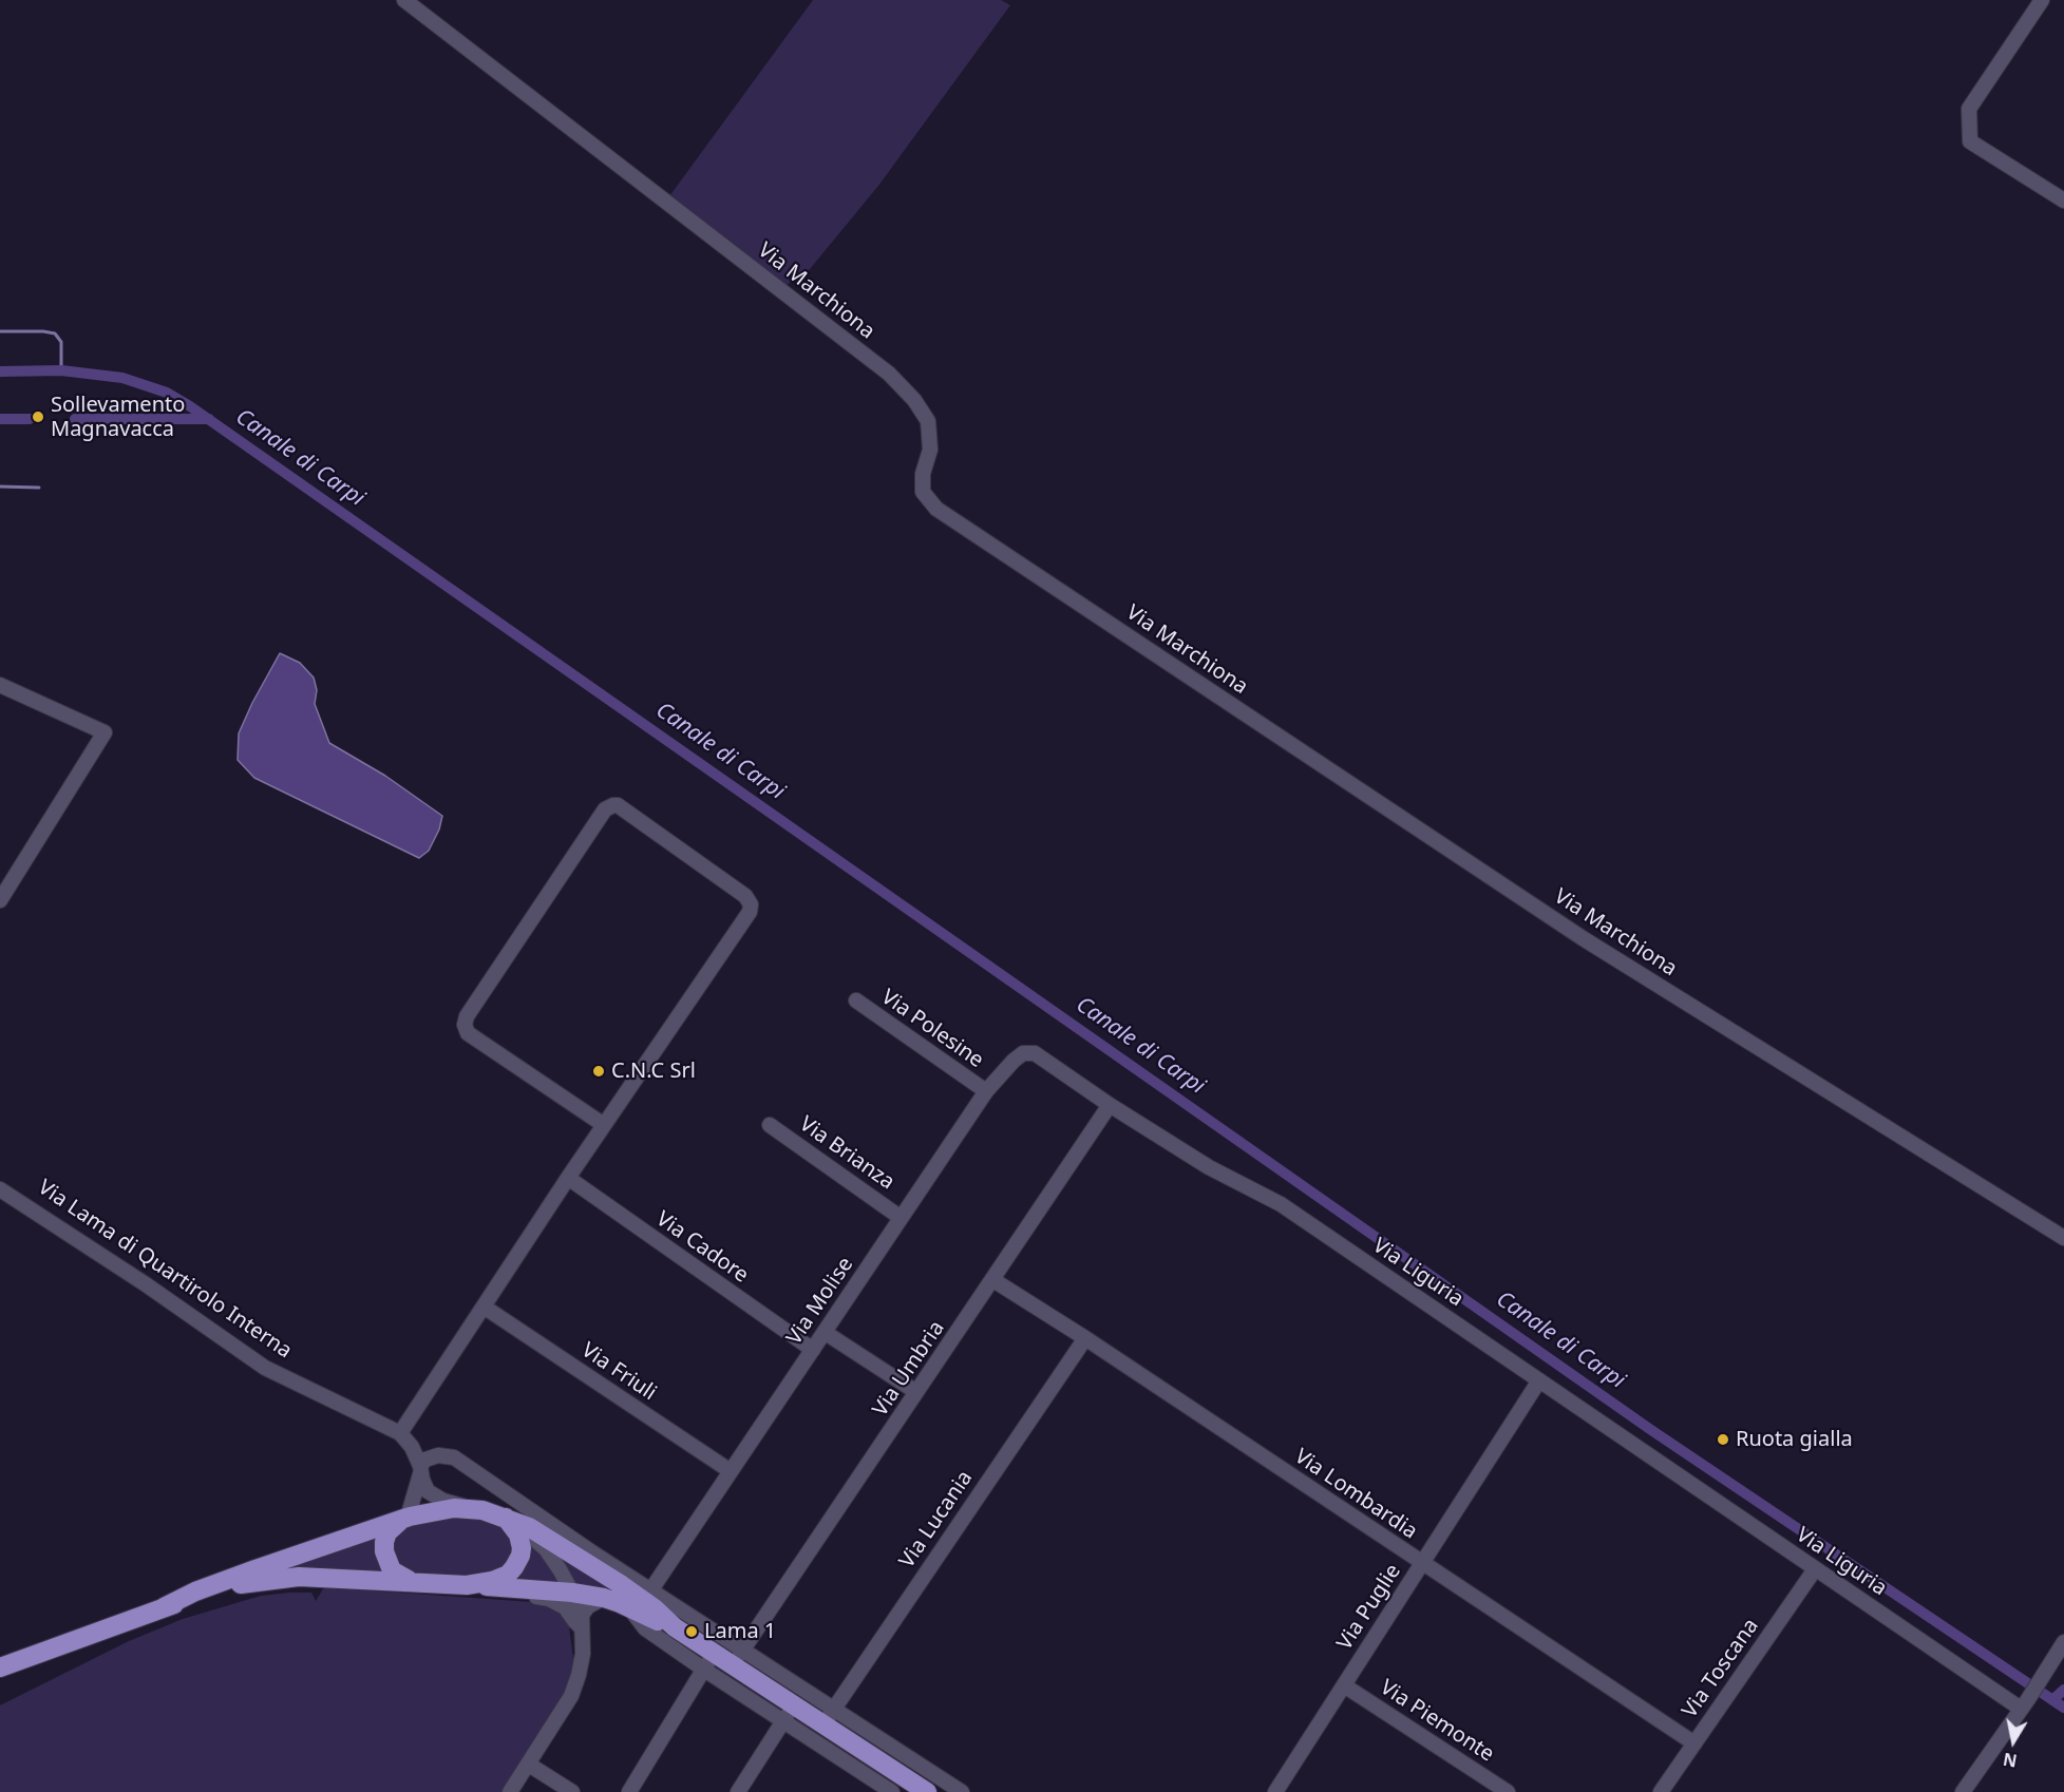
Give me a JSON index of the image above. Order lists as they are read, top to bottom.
{
  "streets": {
    "street": [
      "Via Marchiona",
      "Via Polesine",
      "Via Brianza",
      "Via Cadore",
      "Via Lama di Quartirolo Interna",
      "Via Liguria",
      "Via Molise",
      "Via Umbria",
      "Via Friuli",
      "Via Lombardia",
      "Via Lucania",
      "Via Puglie",
      "Via Toscana",
      "Via Piemonte"
    ]
  },
  "crossings": [
    ["Via Polesine", "Via Molise"],
    ["Via Brianza", "Via Molise"],
    ["Via Cadore", "Via Molise"],
    ["Via Liguria", "Via Molise"],
    ["Via Liguria", "Via Umbria"],
    ["Via Liguria", "Via Puglie"],
    ["Via Liguria", "Via Toscana"],
    ["Via Molise", "Via Friuli"],
    ["Via Umbria", "Via Lombardia"],
    ["Via Lombardia", "Via Lucania"],
    ["Via Lombardia", "Via Puglie"],
    ["Via Lombardia", "Via Toscana"],
    ["Via Puglie", "Via Piemonte"]
  ],
  "water": ["Canale di Carpi"],
  "places": [
    "Sollevamento Magnavacca",
    "C.N.C Srl",
    "Ruota gialla",
    "Lama 1"
  ],
  "north": "bottom"
}
